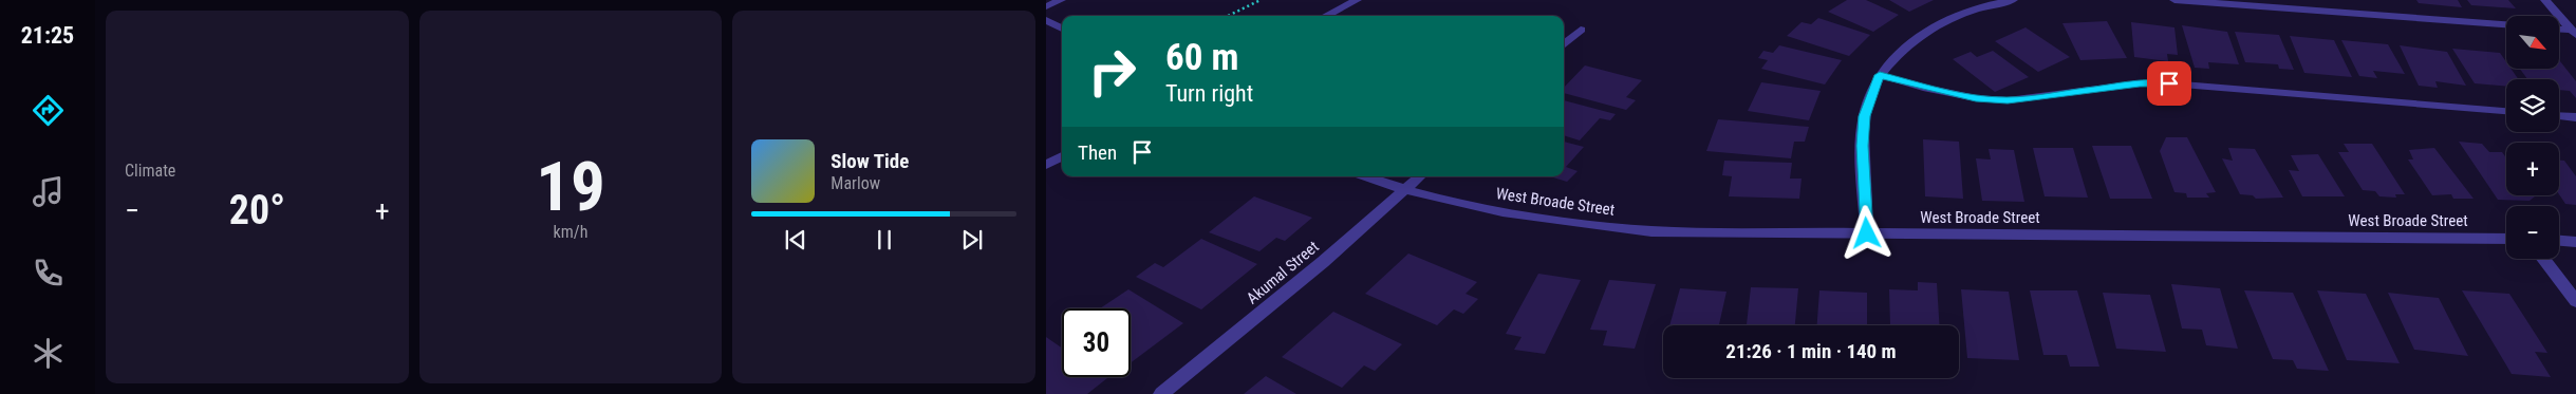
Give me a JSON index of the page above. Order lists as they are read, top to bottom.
{
  "streets": {
    "street": ["West Broade Street", "Akumal Street"]
  },
  "crossings": [
    ["West Broade Street", "Akumal Street"]
  ],
  "north": "bottom right",
  "page": {
    "tabs": "21:25",
    "tile": [
      "Climate",
      ["19", "km/h"]
    ],
    "map_buttons": ["+", "−"],
    "turn": ["60 m", "Turn right"],
    "then": "Then",
    "song": ["Slow Tide", "Marlow"],
    "heat": ["−", "20°", "+"],
    "limit": "30",
    "trip": "21:26 · 1 min · 140 m"
  }
}
